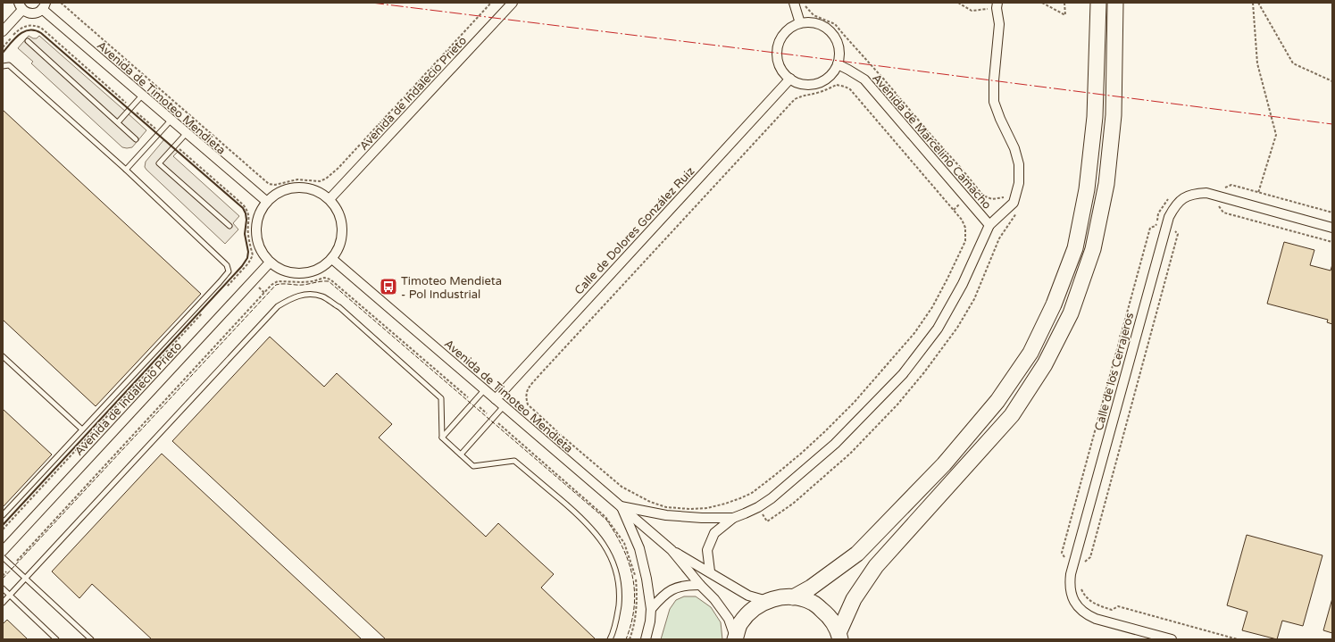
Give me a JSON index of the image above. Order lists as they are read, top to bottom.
{
  "streets": {
    "street": [
      "Avenida de Indalecio Prieto",
      "Avenida de Timoteo Mendieta",
      "Avenida de Marcelino Camacho",
      "Calle de Dolores González Ruiz",
      "Calle de los Cerrajeros"
    ]
  },
  "crossings": [
    ["Avenida de Indalecio Prieto", "Avenida de Timoteo Mendieta"],
    ["Avenida de Timoteo Mendieta", "Calle de Dolores González Ruiz"],
    ["Avenida de Marcelino Camacho", "Calle de Dolores González Ruiz"]
  ],
  "places": {
    "bus stop": ["Timoteo Mendieta - Pol Industrial"]
  }
}
